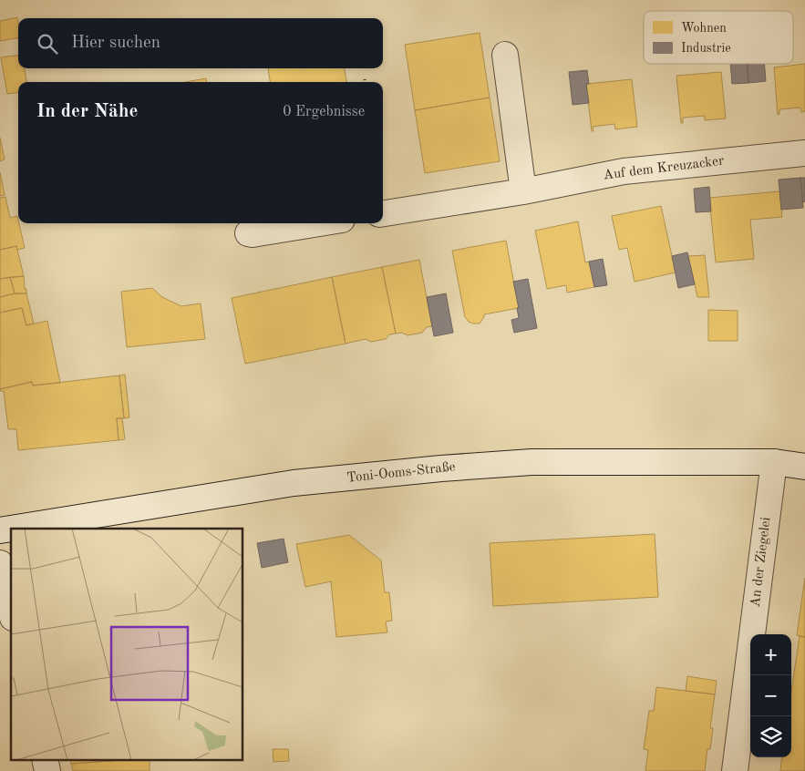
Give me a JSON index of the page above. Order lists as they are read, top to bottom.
{
  "streets": {
    "street": ["Auf dem Kreuzacker", "Toni-Ooms-Straße", "An der Ziegelei"]
  },
  "crossings": [
    ["Toni-Ooms-Straße", "An der Ziegelei"]
  ],
  "legend": ["Wohnen", "Industrie"],
  "page": {
    "search": "Hier suchen",
    "heading": ["In der Nähe", "0 Ergebnisse"],
    "map_buttons": ["+", "−"]
  }
}
